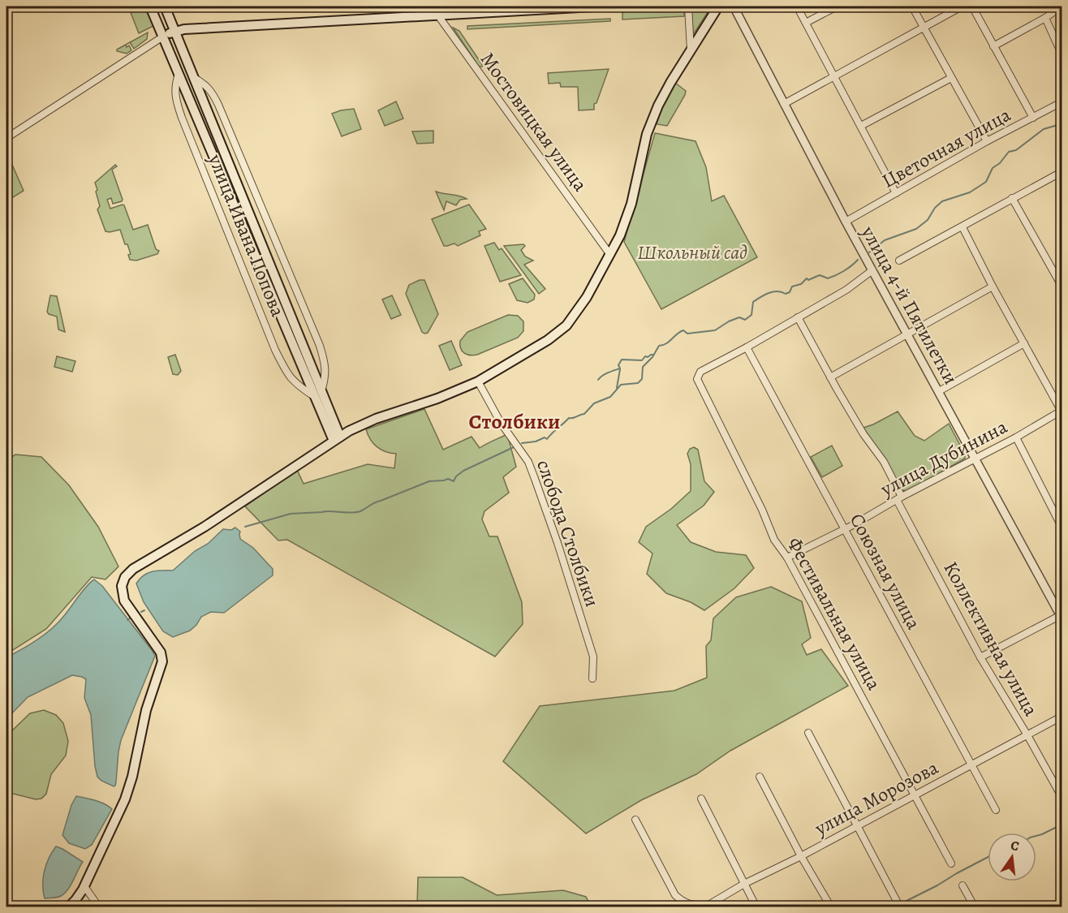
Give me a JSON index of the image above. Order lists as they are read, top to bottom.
{
  "streets": {
    "main road": ["улица Ивана Попова"],
    "street": [
      "Мостовицкая улица",
      "Цветочная улица",
      "улица 4-й Пятилетки",
      "улица Дубинина",
      "слобода Столбики",
      "Союзная улица",
      "Фестивальная улица",
      "Коллективная улица",
      "улица Морозова"
    ]
  },
  "crossings": [
    ["Цветочная улица", "улица 4-й Пятилетки"],
    ["улица 4-й Пятилетки", "улица Дубинина"],
    ["улица Дубинина", "Союзная улица"],
    ["улица Дубинина", "Фестивальная улица"],
    ["улица Дубинина", "Коллективная улица"],
    ["Союзная улица", "Фестивальная улица"],
    ["Союзная улица", "улица Морозова"],
    ["Фестивальная улица", "улица Морозова"],
    ["Коллективная улица", "улица Морозова"]
  ],
  "districts": ["Столбики"],
  "parks": ["Школьный сад"],
  "north": "top"
}
